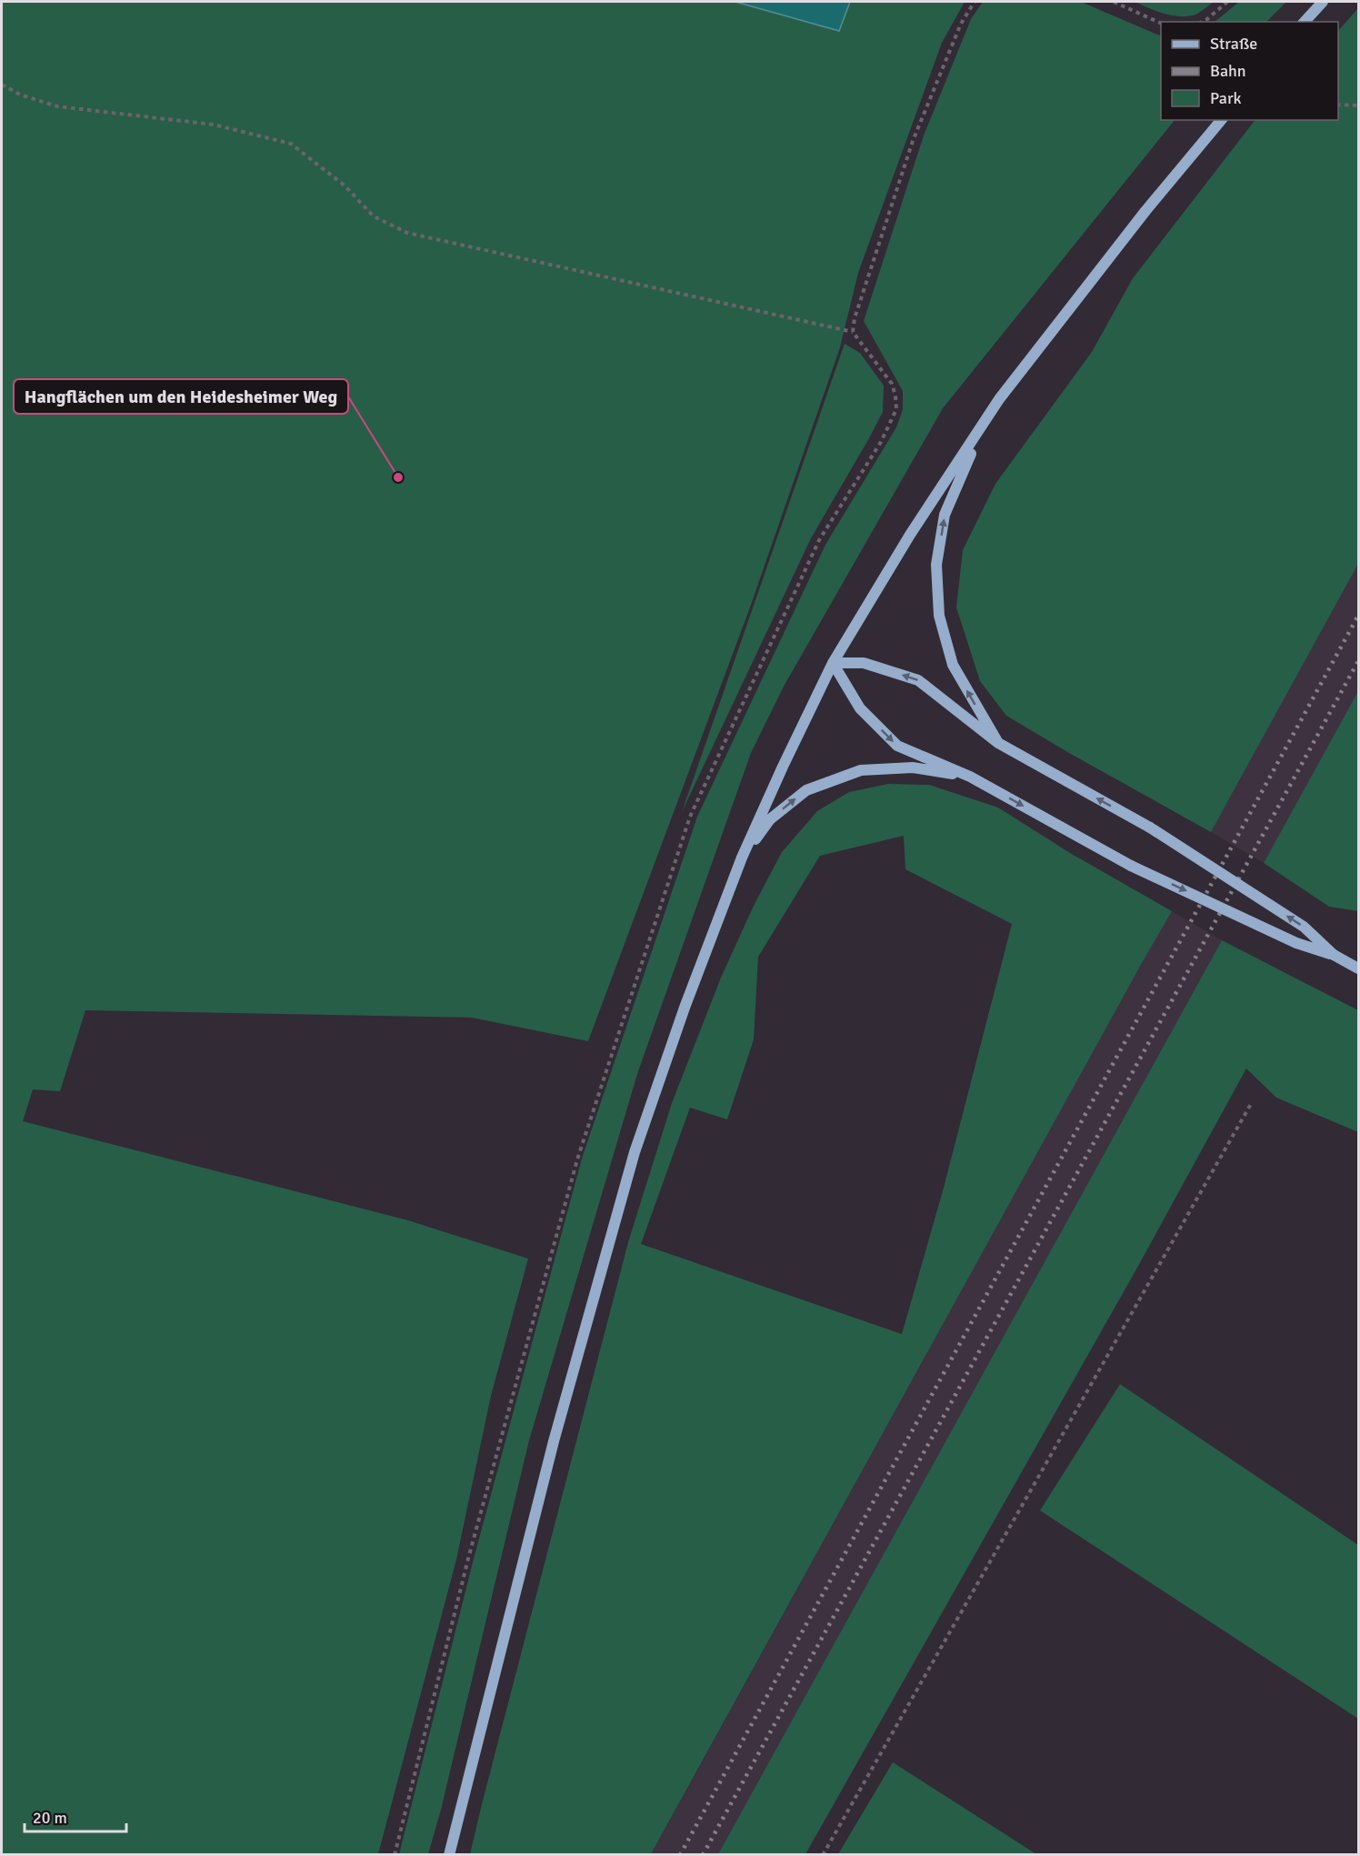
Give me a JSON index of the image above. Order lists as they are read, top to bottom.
{
  "places": ["Hangflächen um den Heidesheimer Weg"],
  "legend": ["Straße", "Bahn", "Park"],
  "scale_bar": "20 m"
}
